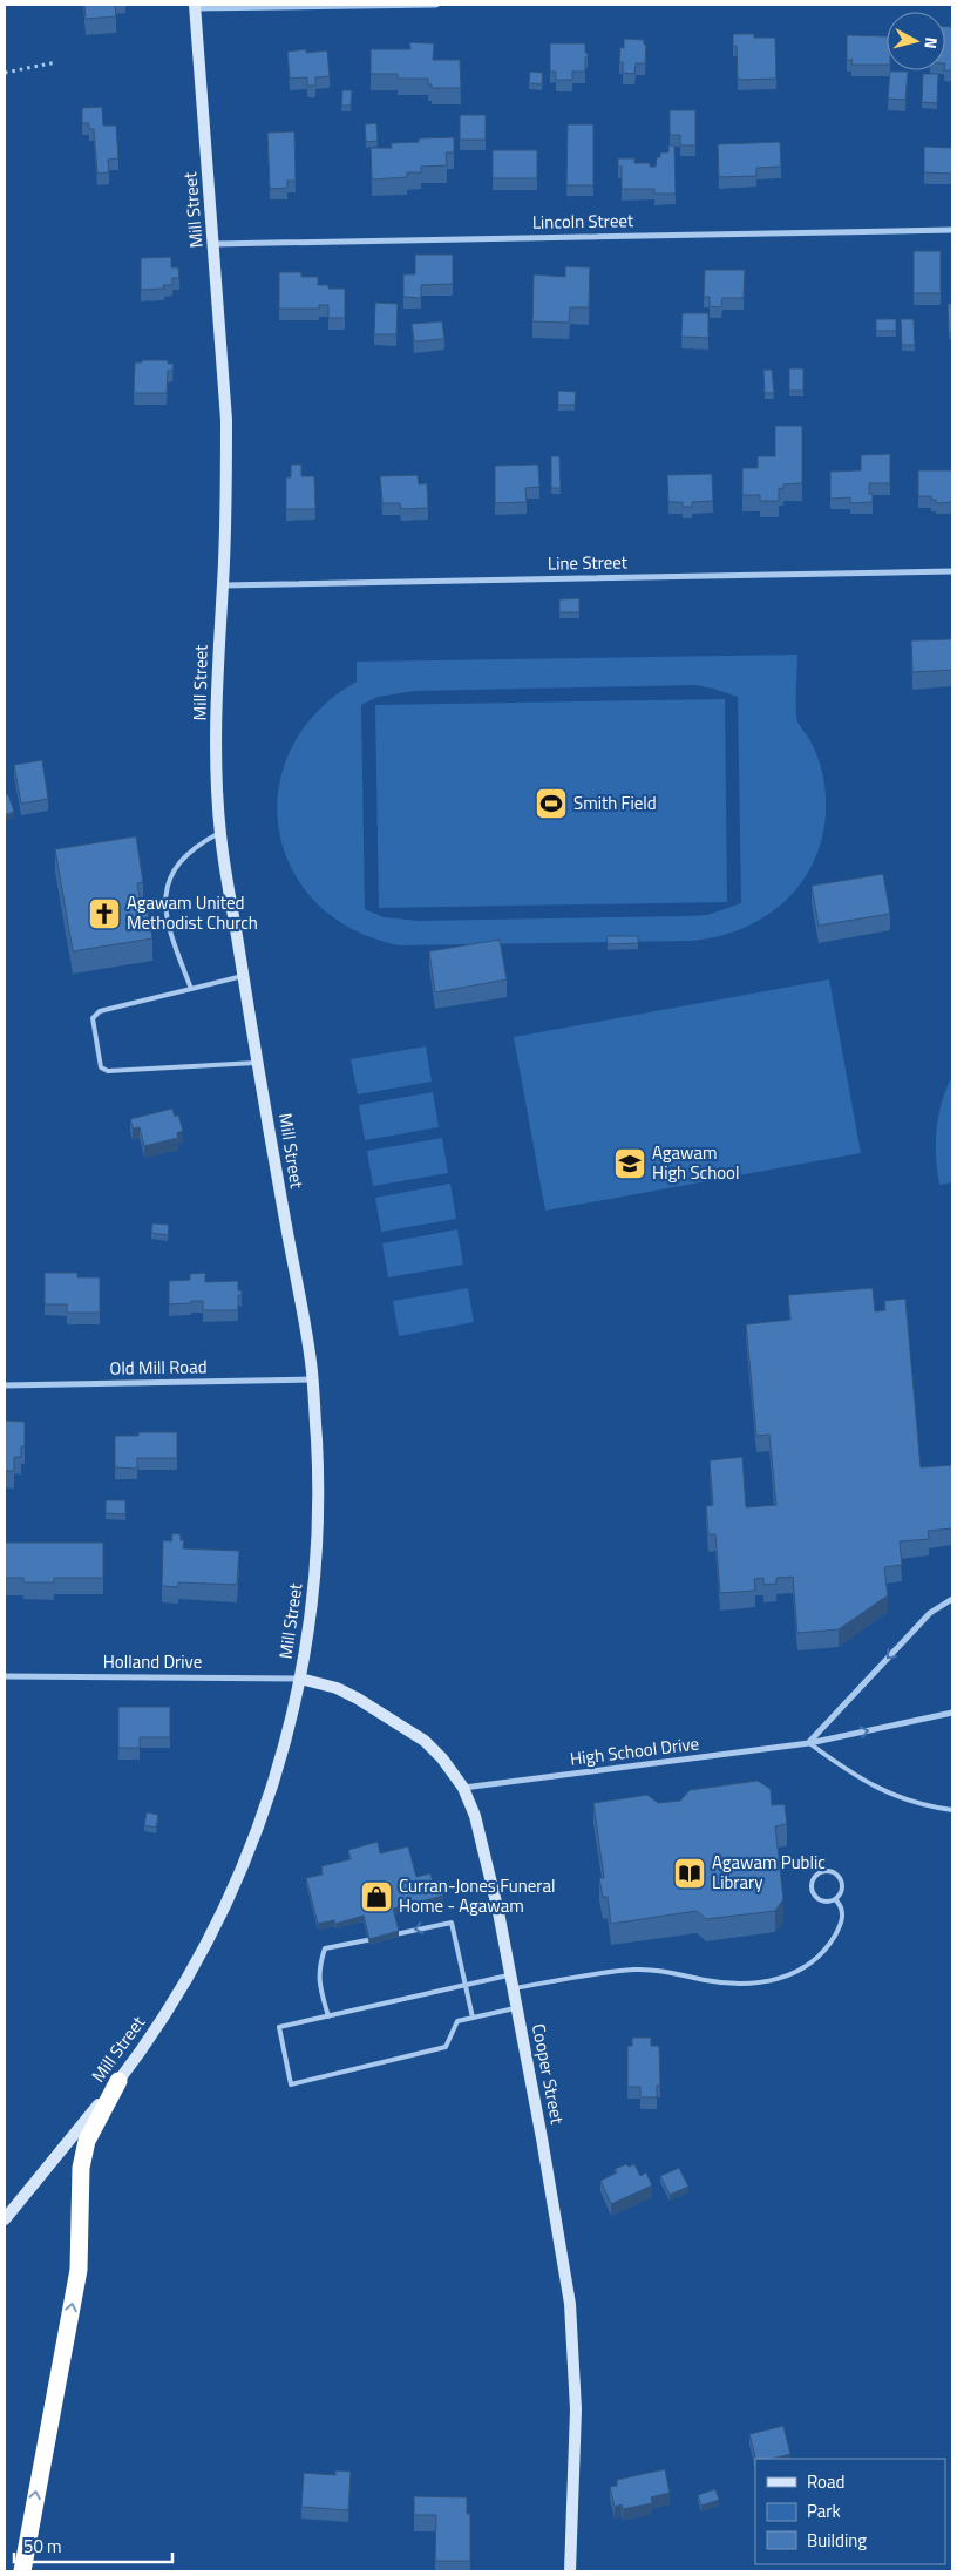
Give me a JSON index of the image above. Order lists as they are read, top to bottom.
{
  "streets": {
    "street": [
      "Mill Street",
      "Lincoln Street",
      "Line Street",
      "Old Mill Road",
      "Holland Drive",
      "High School Drive",
      "Cooper Street"
    ]
  },
  "crossings": [
    ["Mill Street", "Lincoln Street"],
    ["Mill Street", "Line Street"],
    ["Mill Street", "Old Mill Road"],
    ["Mill Street", "Holland Drive"],
    ["Mill Street", "Cooper Street"],
    ["Holland Drive", "Cooper Street"],
    ["High School Drive", "Cooper Street"]
  ],
  "places": {
    "sports": ["Smith Field"],
    "church": ["Agawam United Methodist Church"],
    "school or university": ["Agawam High School"],
    "library": ["Agawam Public Library"],
    "shop": ["Curran-Jones Funeral Home - Agawam"]
  },
  "legend": ["Road", "Park", "Building"],
  "scale_bar": "50 m",
  "north": "right"
}
